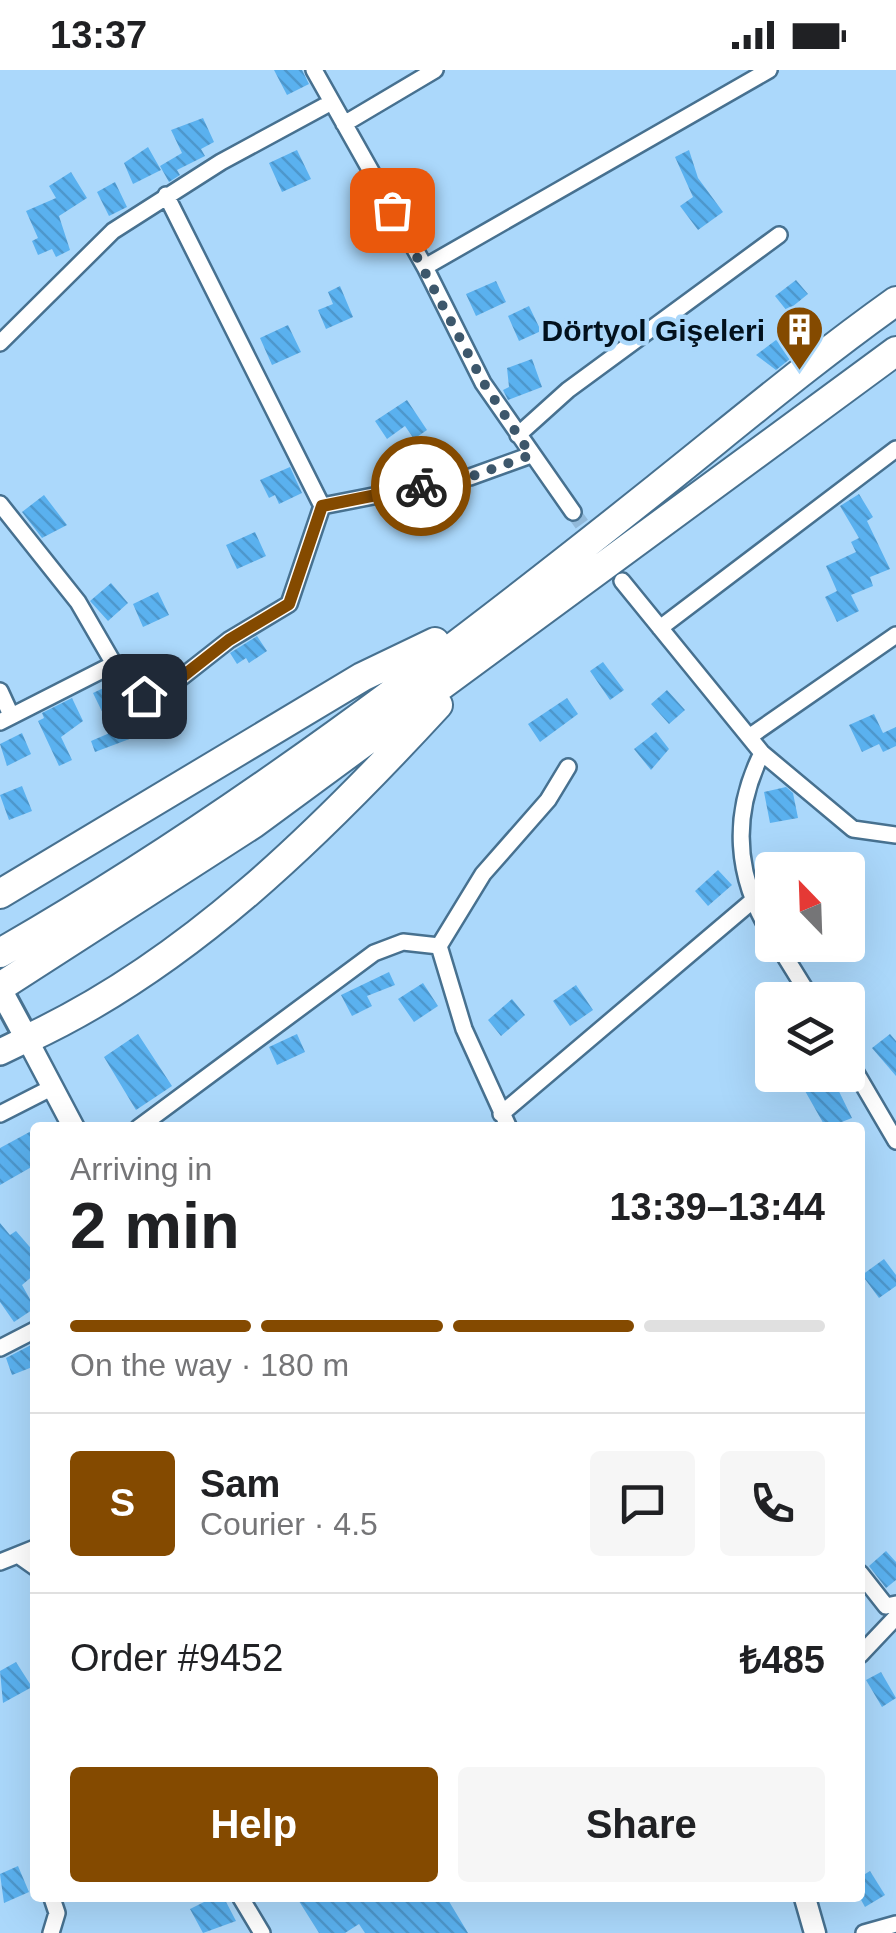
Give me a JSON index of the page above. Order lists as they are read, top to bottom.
{
  "places": {
    "building": ["Dörtyol Gişeleri"]
  },
  "north": "top left",
  "page": {
    "status": "13:37",
    "heading": ["2 min", "Arriving in", "13:39–13:44"],
    "panel": [
      "Sam",
      "Courier · 4.5",
      "Order #9452",
      "₺485"
    ],
    "bar": "On the way · 180 m",
    "round": "S",
    "buttons": ["Help", "Share"]
  }
}
